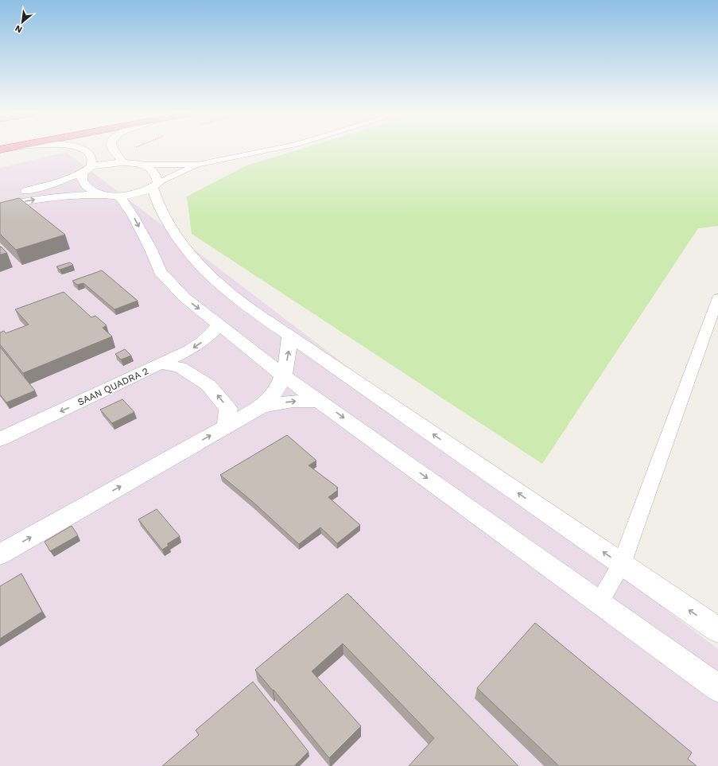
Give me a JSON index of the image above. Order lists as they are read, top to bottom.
{
  "streets": {
    "street": ["SAAN QUADRA 2"]
  },
  "north": "bottom left"
}
